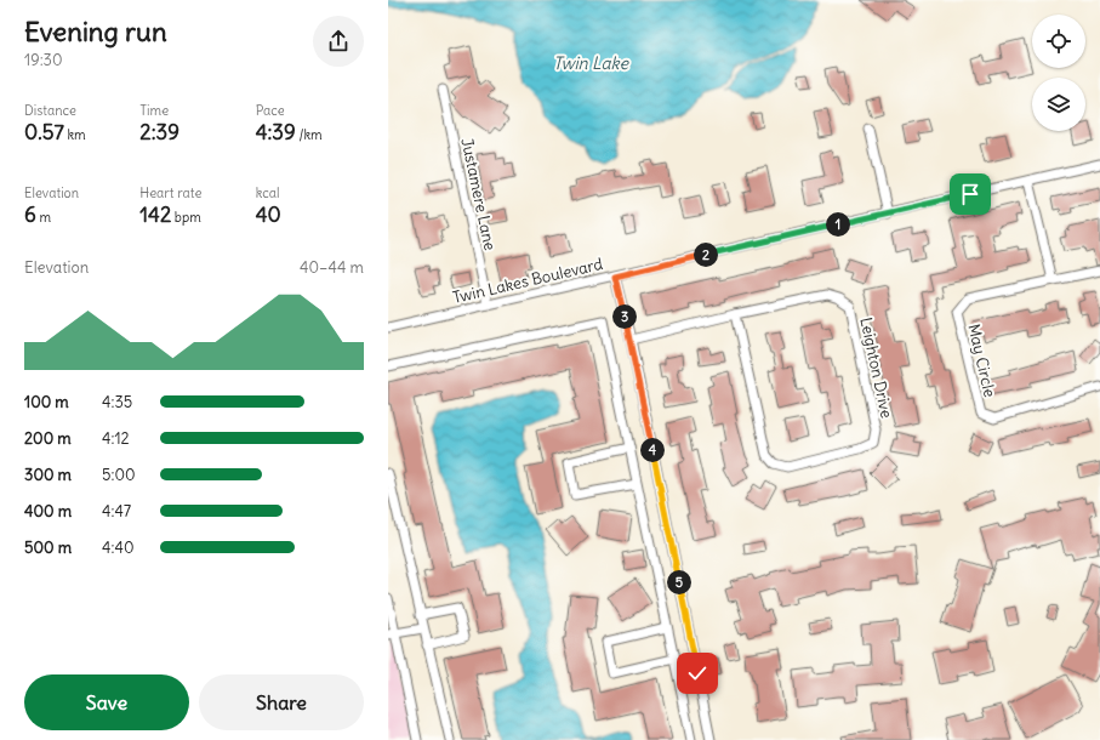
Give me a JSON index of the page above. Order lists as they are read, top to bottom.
{
  "streets": {
    "street": [
      "Justamere Lane",
      "Twin Lakes Boulevard",
      "May Circle",
      "Leighton Drive"
    ]
  },
  "crossings": [
    ["Justamere Lane", "Twin Lakes Boulevard"]
  ],
  "water": ["Twin Lake"],
  "page": {
    "heading": ["Evening run", "19:30"],
    "stats": [
      ["Distance", "0.57 km"],
      ["Time", "2:39"],
      ["Pace", "4:39 /km"],
      ["Elevation", "6 m"],
      ["Heart rate", "142 bpm"],
      ["kcal", "40"]
    ],
    "pins": [
      "1",
      "2",
      "3",
      "4",
      "5"
    ],
    "chart": ["Elevation", "40–44 m"],
    "list": [
      {
        "name": "100 m",
        "note": "4:35"
      },
      {
        "name": "200 m",
        "note": "4:12"
      },
      {
        "name": "300 m",
        "note": "5:00"
      },
      {
        "name": "400 m",
        "note": "4:47"
      },
      {
        "name": "500 m",
        "note": "4:40"
      }
    ],
    "buttons": ["Save", "Share"]
  }
}
